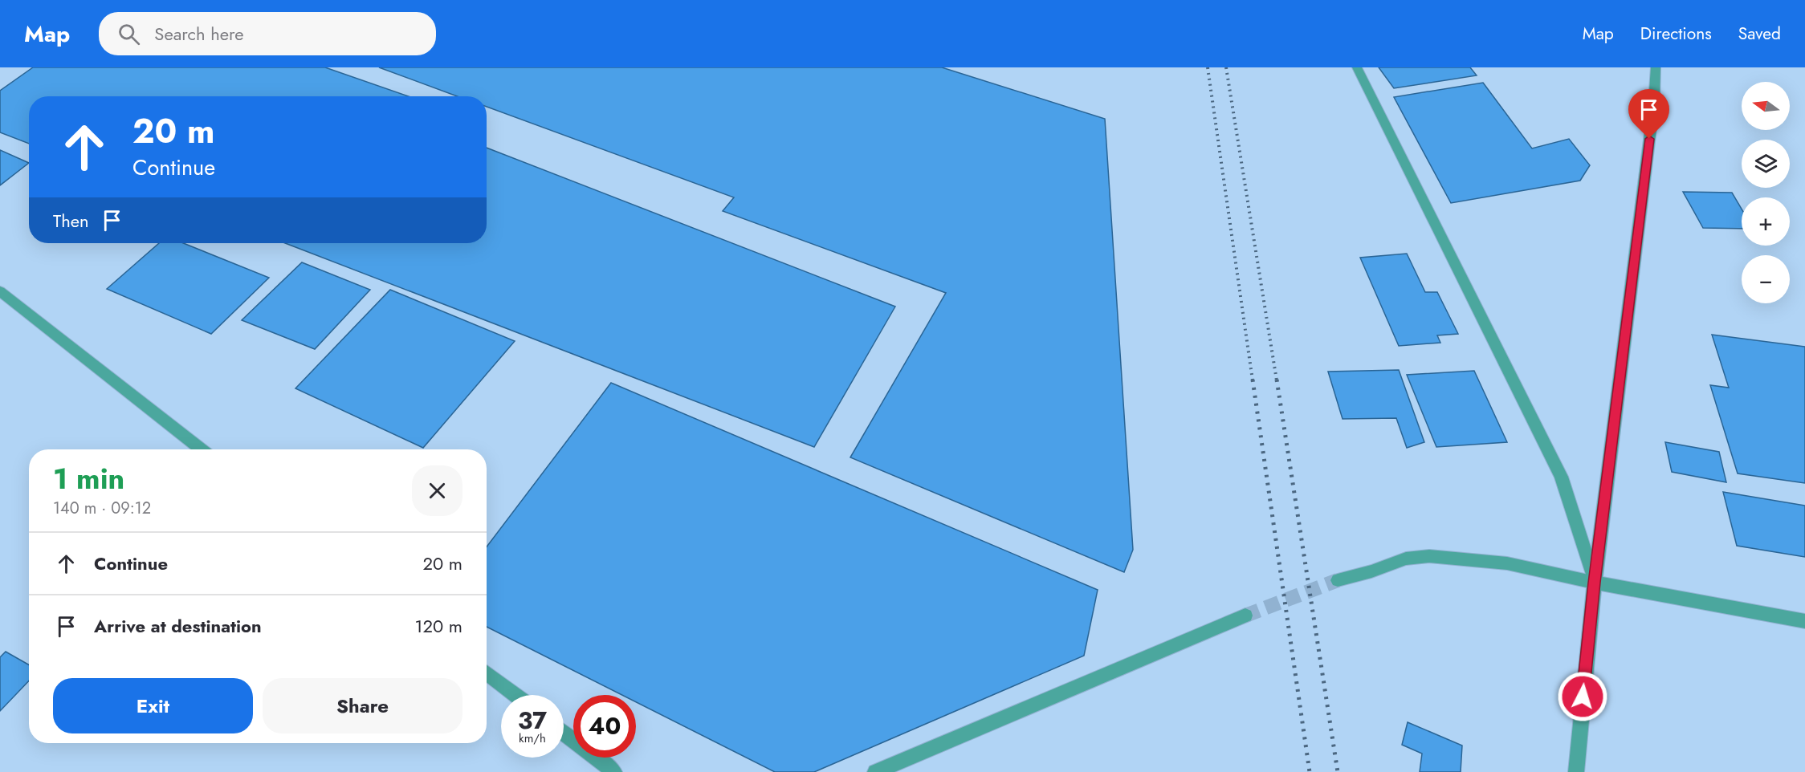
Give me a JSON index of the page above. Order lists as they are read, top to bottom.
{
  "north": "left",
  "page": {
    "header": "Map",
    "search": "Search here",
    "nav": ["Map", "Directions", "Saved"],
    "map_buttons": ["+", "−"],
    "turn": ["20 m", "Continue"],
    "then": "Then",
    "heading": ["1 min", "140 m · 09:12"],
    "list": [
      {
        "name": "Continue",
        "value": "20 m"
      },
      {
        "name": "Arrive at destination",
        "value": "120 m"
      }
    ],
    "buttons": ["Exit", "Share"],
    "speed": "37 km/h",
    "limit": "40"
  }
}
